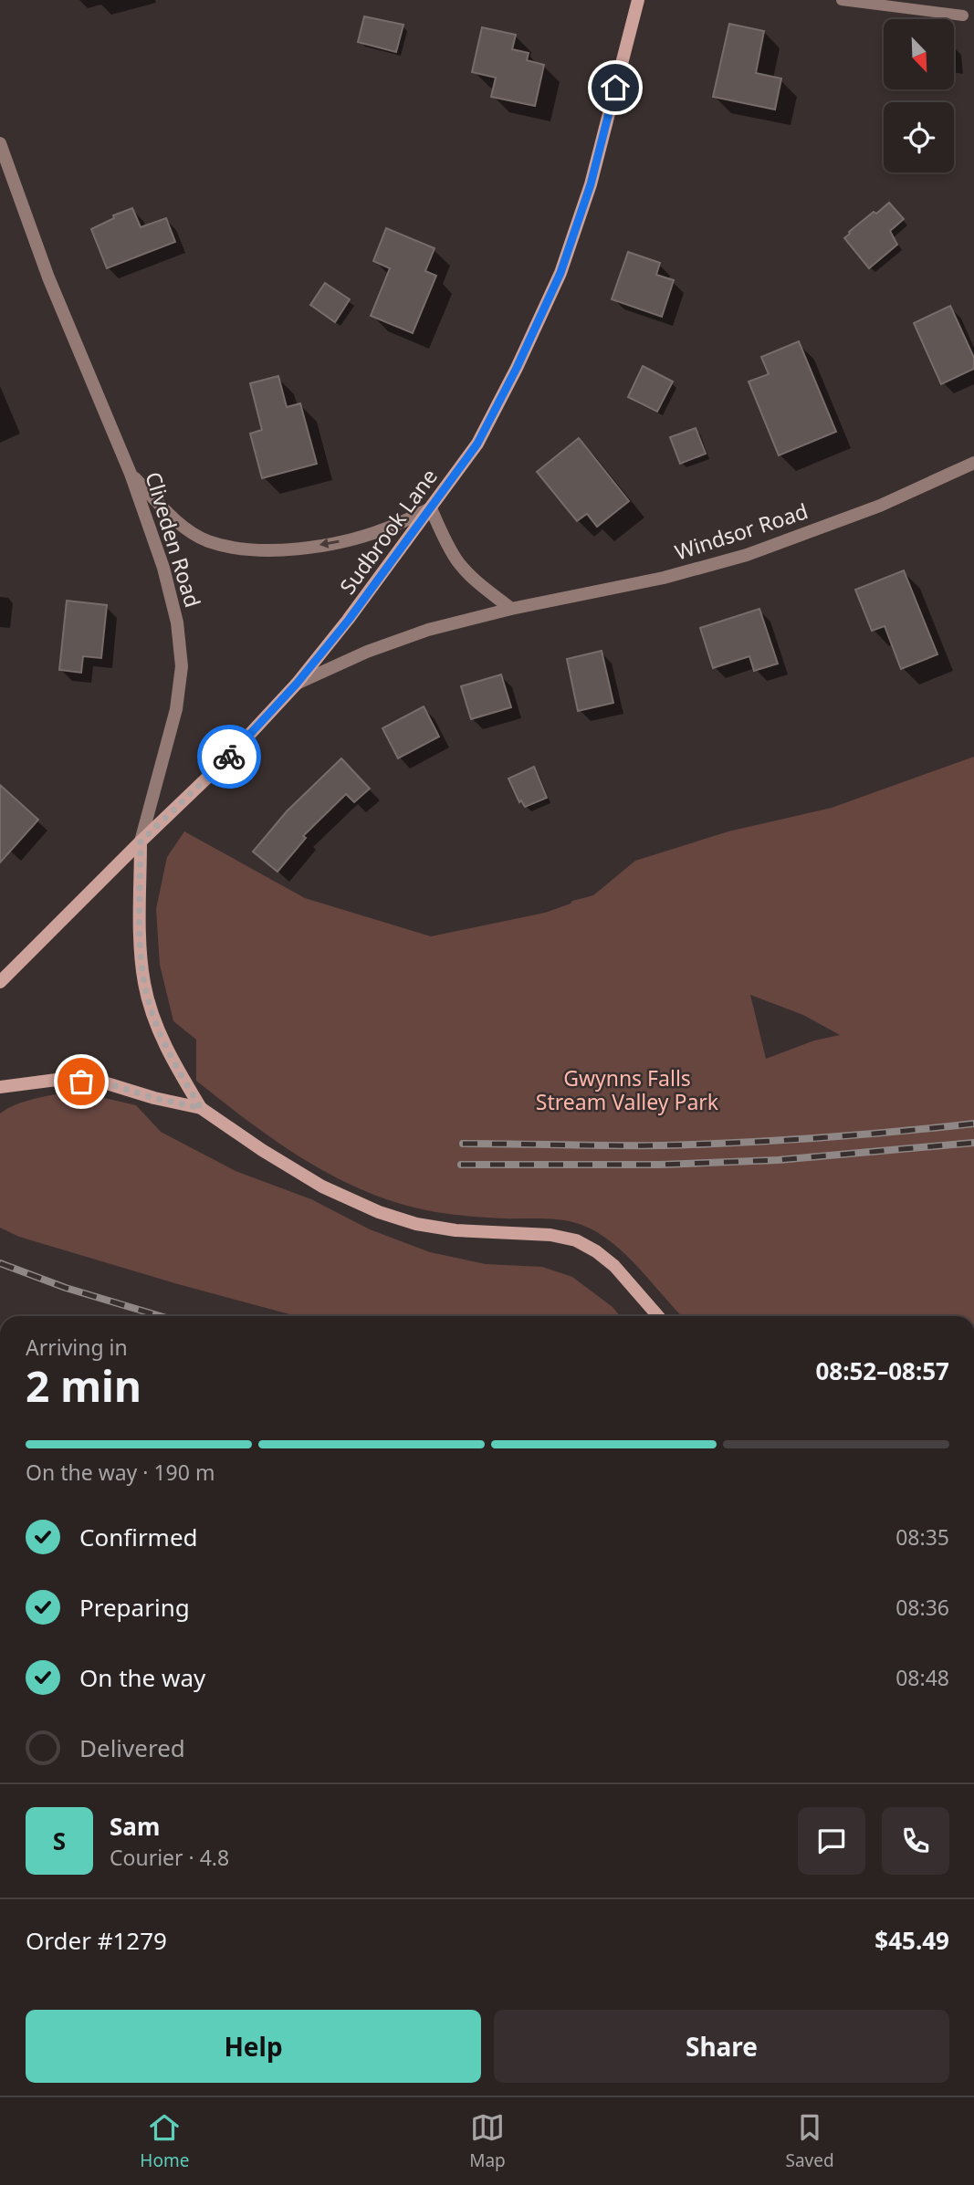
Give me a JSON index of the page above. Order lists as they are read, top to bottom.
{
  "streets": {
    "street": ["Sudbrook Lane", "Windsor Road", "Cliveden Road"]
  },
  "crossings": [
    ["Sudbrook Lane", "Windsor Road"],
    ["Sudbrook Lane", "Cliveden Road"]
  ],
  "parks": ["Gwynns Falls Stream Valley Park"],
  "north": "bottom right",
  "page": {
    "heading": ["2 min", "Arriving in", "08:52–08:57"],
    "panel": [
      "Sam",
      "Courier · 4.8",
      "Order #1279",
      "$45.49"
    ],
    "bar": "On the way · 190 m",
    "list": [
      ["Confirmed", "08:35"],
      ["Preparing", "08:36"],
      ["On the way", "08:48"],
      "Delivered"
    ],
    "round": "S",
    "buttons": ["Help", "Share"],
    "tabs": ["Home", "Map", "Saved"]
  }
}
